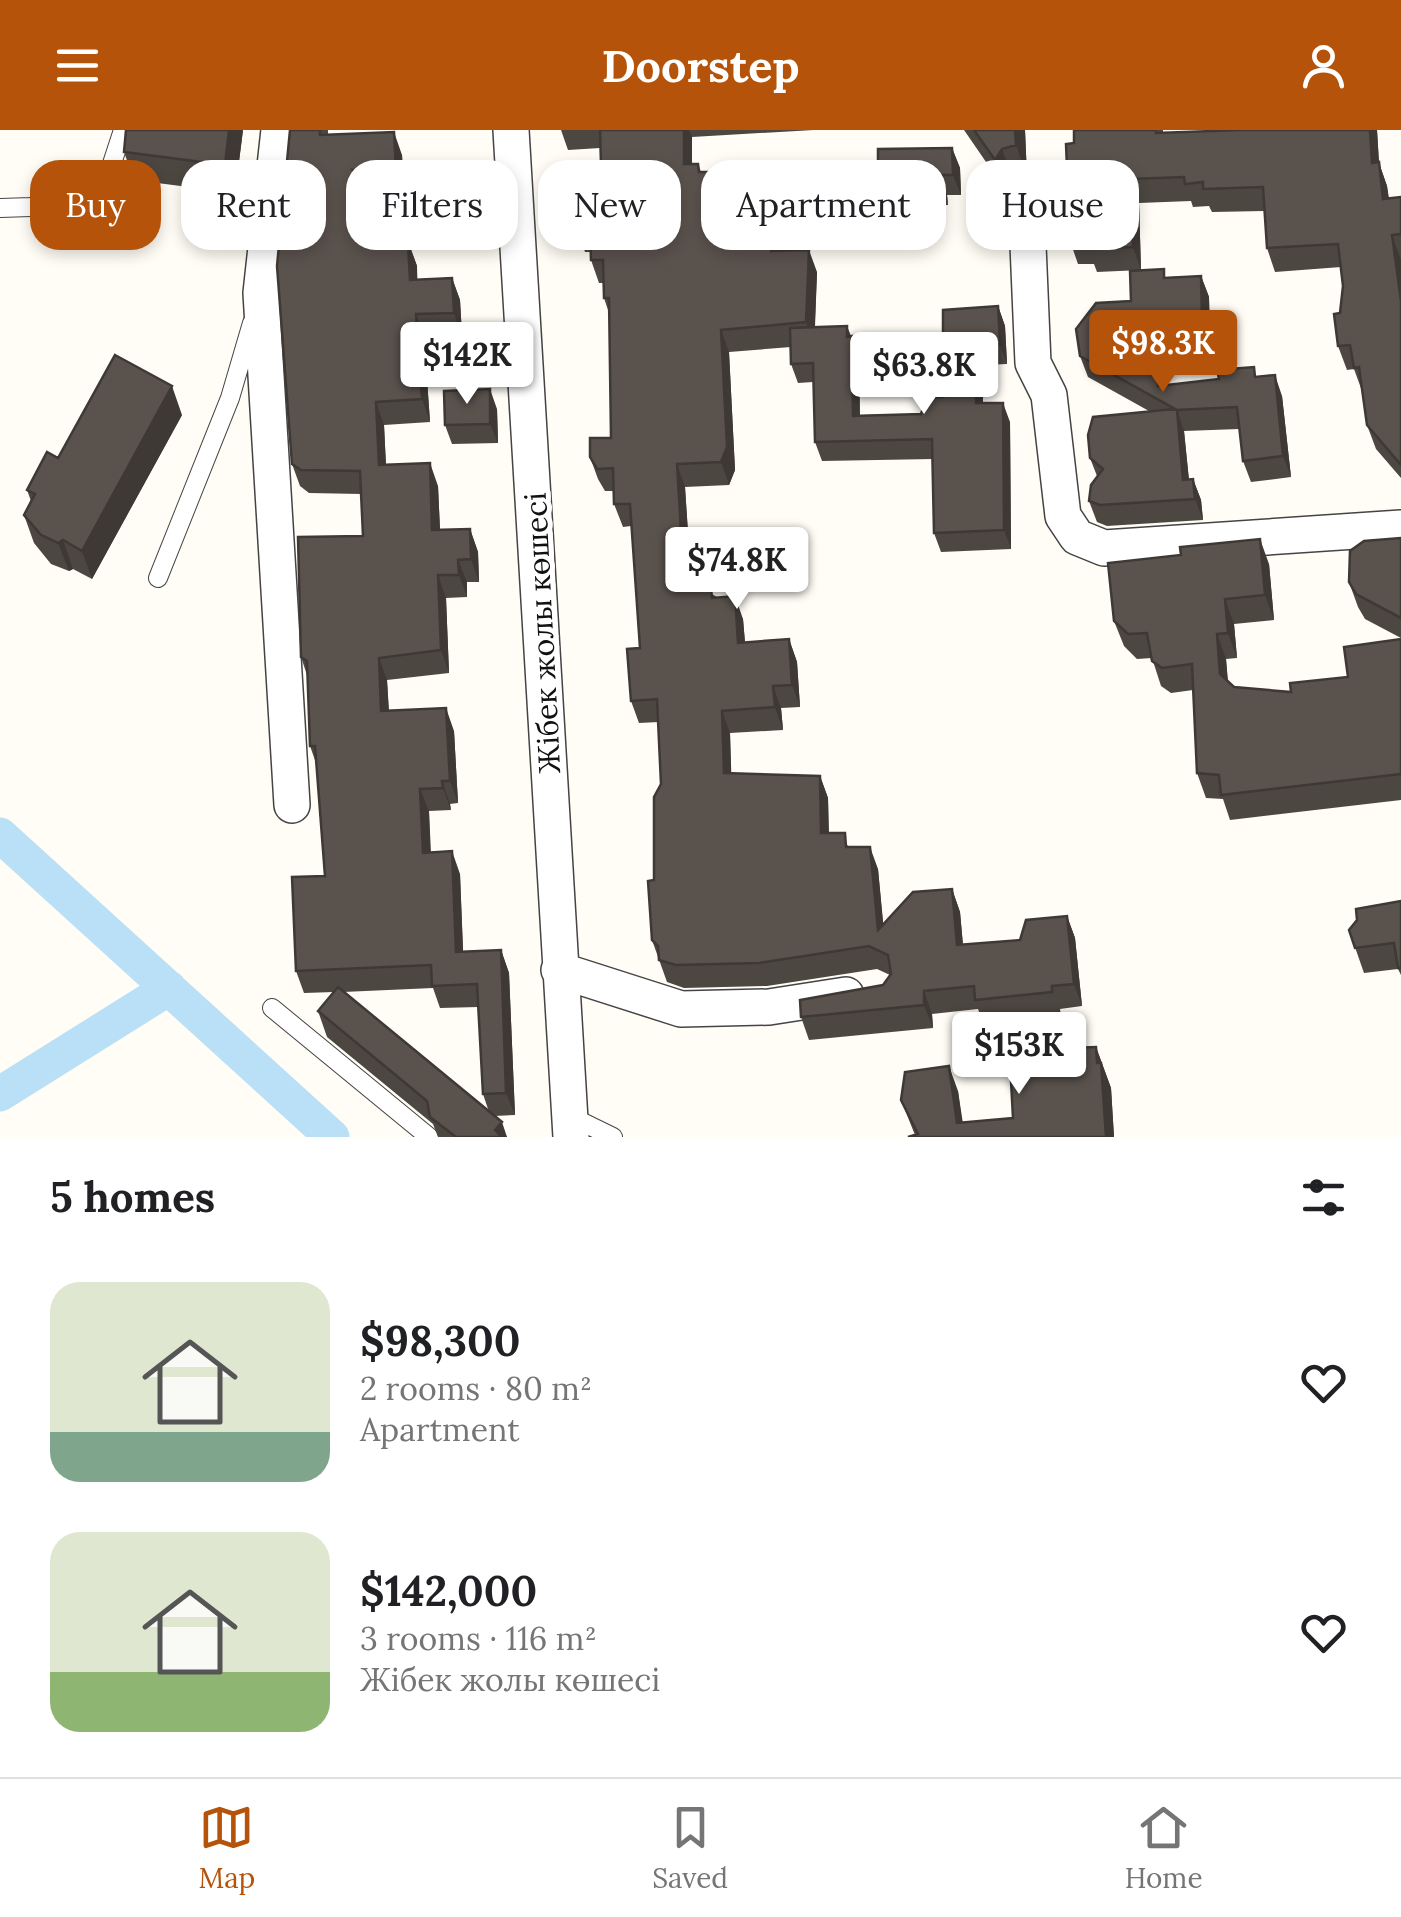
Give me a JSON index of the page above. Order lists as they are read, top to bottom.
{
  "streets": {
    "street": ["Жібек жолы көшесі"]
  },
  "page": {
    "header": "Doorstep",
    "chip": [
      "Buy",
      "Rent",
      "Filters",
      "New",
      "Apartment",
      "House"
    ],
    "price": [
      "$98.3K",
      "$142K",
      "$63.8K",
      "$74.8K",
      "$153K"
    ],
    "heading": "5 homes",
    "list": [
      {
        "name": "$98,300",
        "note": "2 rooms · 80 m² · Apartment"
      },
      {
        "name": "$142,000",
        "note": "3 rooms · 116 m² · Жібек жолы көшесі"
      }
    ],
    "tabs": ["Map", "Saved", "Home"]
  }
}
